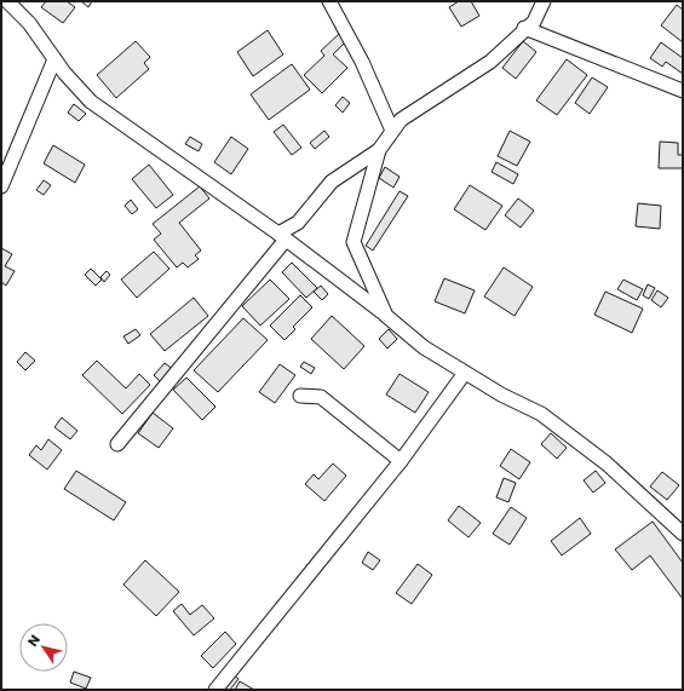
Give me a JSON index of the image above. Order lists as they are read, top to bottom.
{
  "north": "top left"
}
